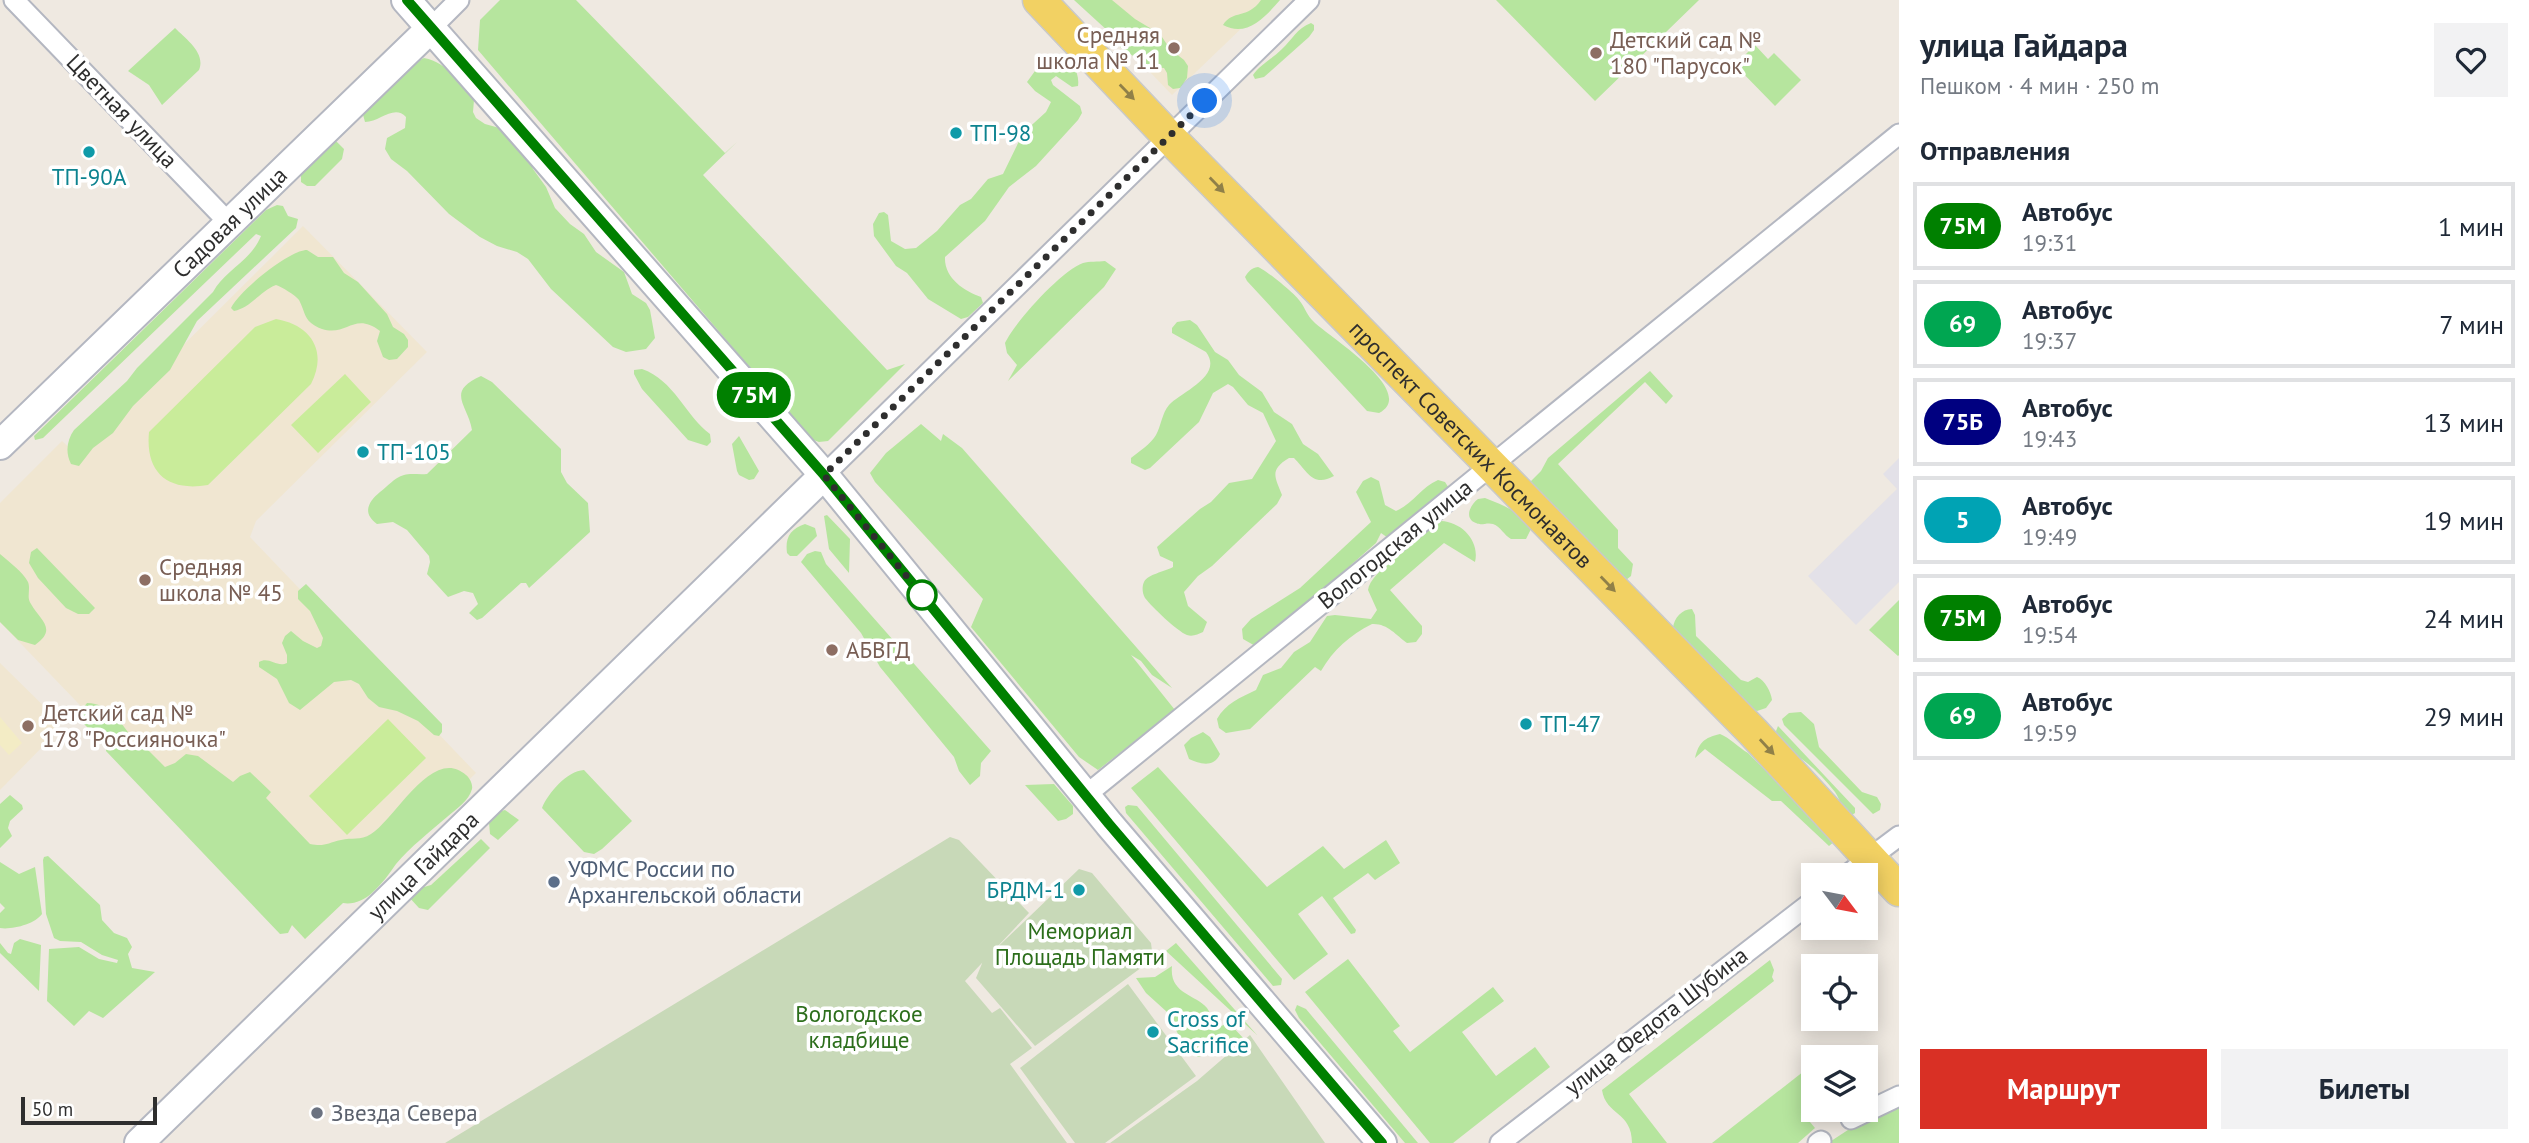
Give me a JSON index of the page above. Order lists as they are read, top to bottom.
{
  "streets": {
    "main road": ["проспект Советских Космонавтов"],
    "street": [
      "Цветная улица",
      "Садовая улица",
      "Вологодская улица",
      "улица Гайдара",
      "улица Федота Шубина"
    ]
  },
  "crossings": [
    ["Цветная улица", "Садовая улица"],
    ["проспект Советских Космонавтов", "Вологодская улица"],
    ["проспект Советских Космонавтов", "улица Гайдара"]
  ],
  "one_way": ["проспект Советских Космонавтов"],
  "parks": ["Мемориал Площадь Памяти", "Вологодское кладбище"],
  "places": [
    "Средняя школа № 11",
    "Детский сад № 180 \"Парусок\"",
    "ТП-98",
    "ТП-90А",
    "ТП-105",
    "Средняя школа № 45",
    "АБВГД",
    "ТП-47",
    "Детский сад № 178 \"Россияночка\"",
    "УФМС России по Архангельской области",
    "БРДМ-1",
    "Cross of Sacrifice",
    "Звезда Севера"
  ],
  "lines": ["bus line 75М"],
  "scale_bar": "50 m",
  "north": "bottom right",
  "page": {
    "on_map": "75М",
    "heading": [
      ["улица Гайдара", "Пешком · 4 мин · 250 m"],
      "Отправления"
    ],
    "list": [
      {
        "mark": "75М",
        "name": "Автобус",
        "note": "19:31",
        "value": "1 мин"
      },
      {
        "mark": "69",
        "name": "Автобус",
        "note": "19:37",
        "value": "7 мин"
      },
      {
        "mark": "75Б",
        "name": "Автобус",
        "note": "19:43",
        "value": "13 мин"
      },
      {
        "mark": "5",
        "name": "Автобус",
        "note": "19:49",
        "value": "19 мин"
      },
      {
        "mark": "75М",
        "name": "Автобус",
        "note": "19:54",
        "value": "24 мин"
      },
      {
        "mark": "69",
        "name": "Автобус",
        "note": "19:59",
        "value": "29 мин"
      }
    ],
    "buttons": ["Маршрут", "Билеты"],
    "scale": "50 m"
  }
}
